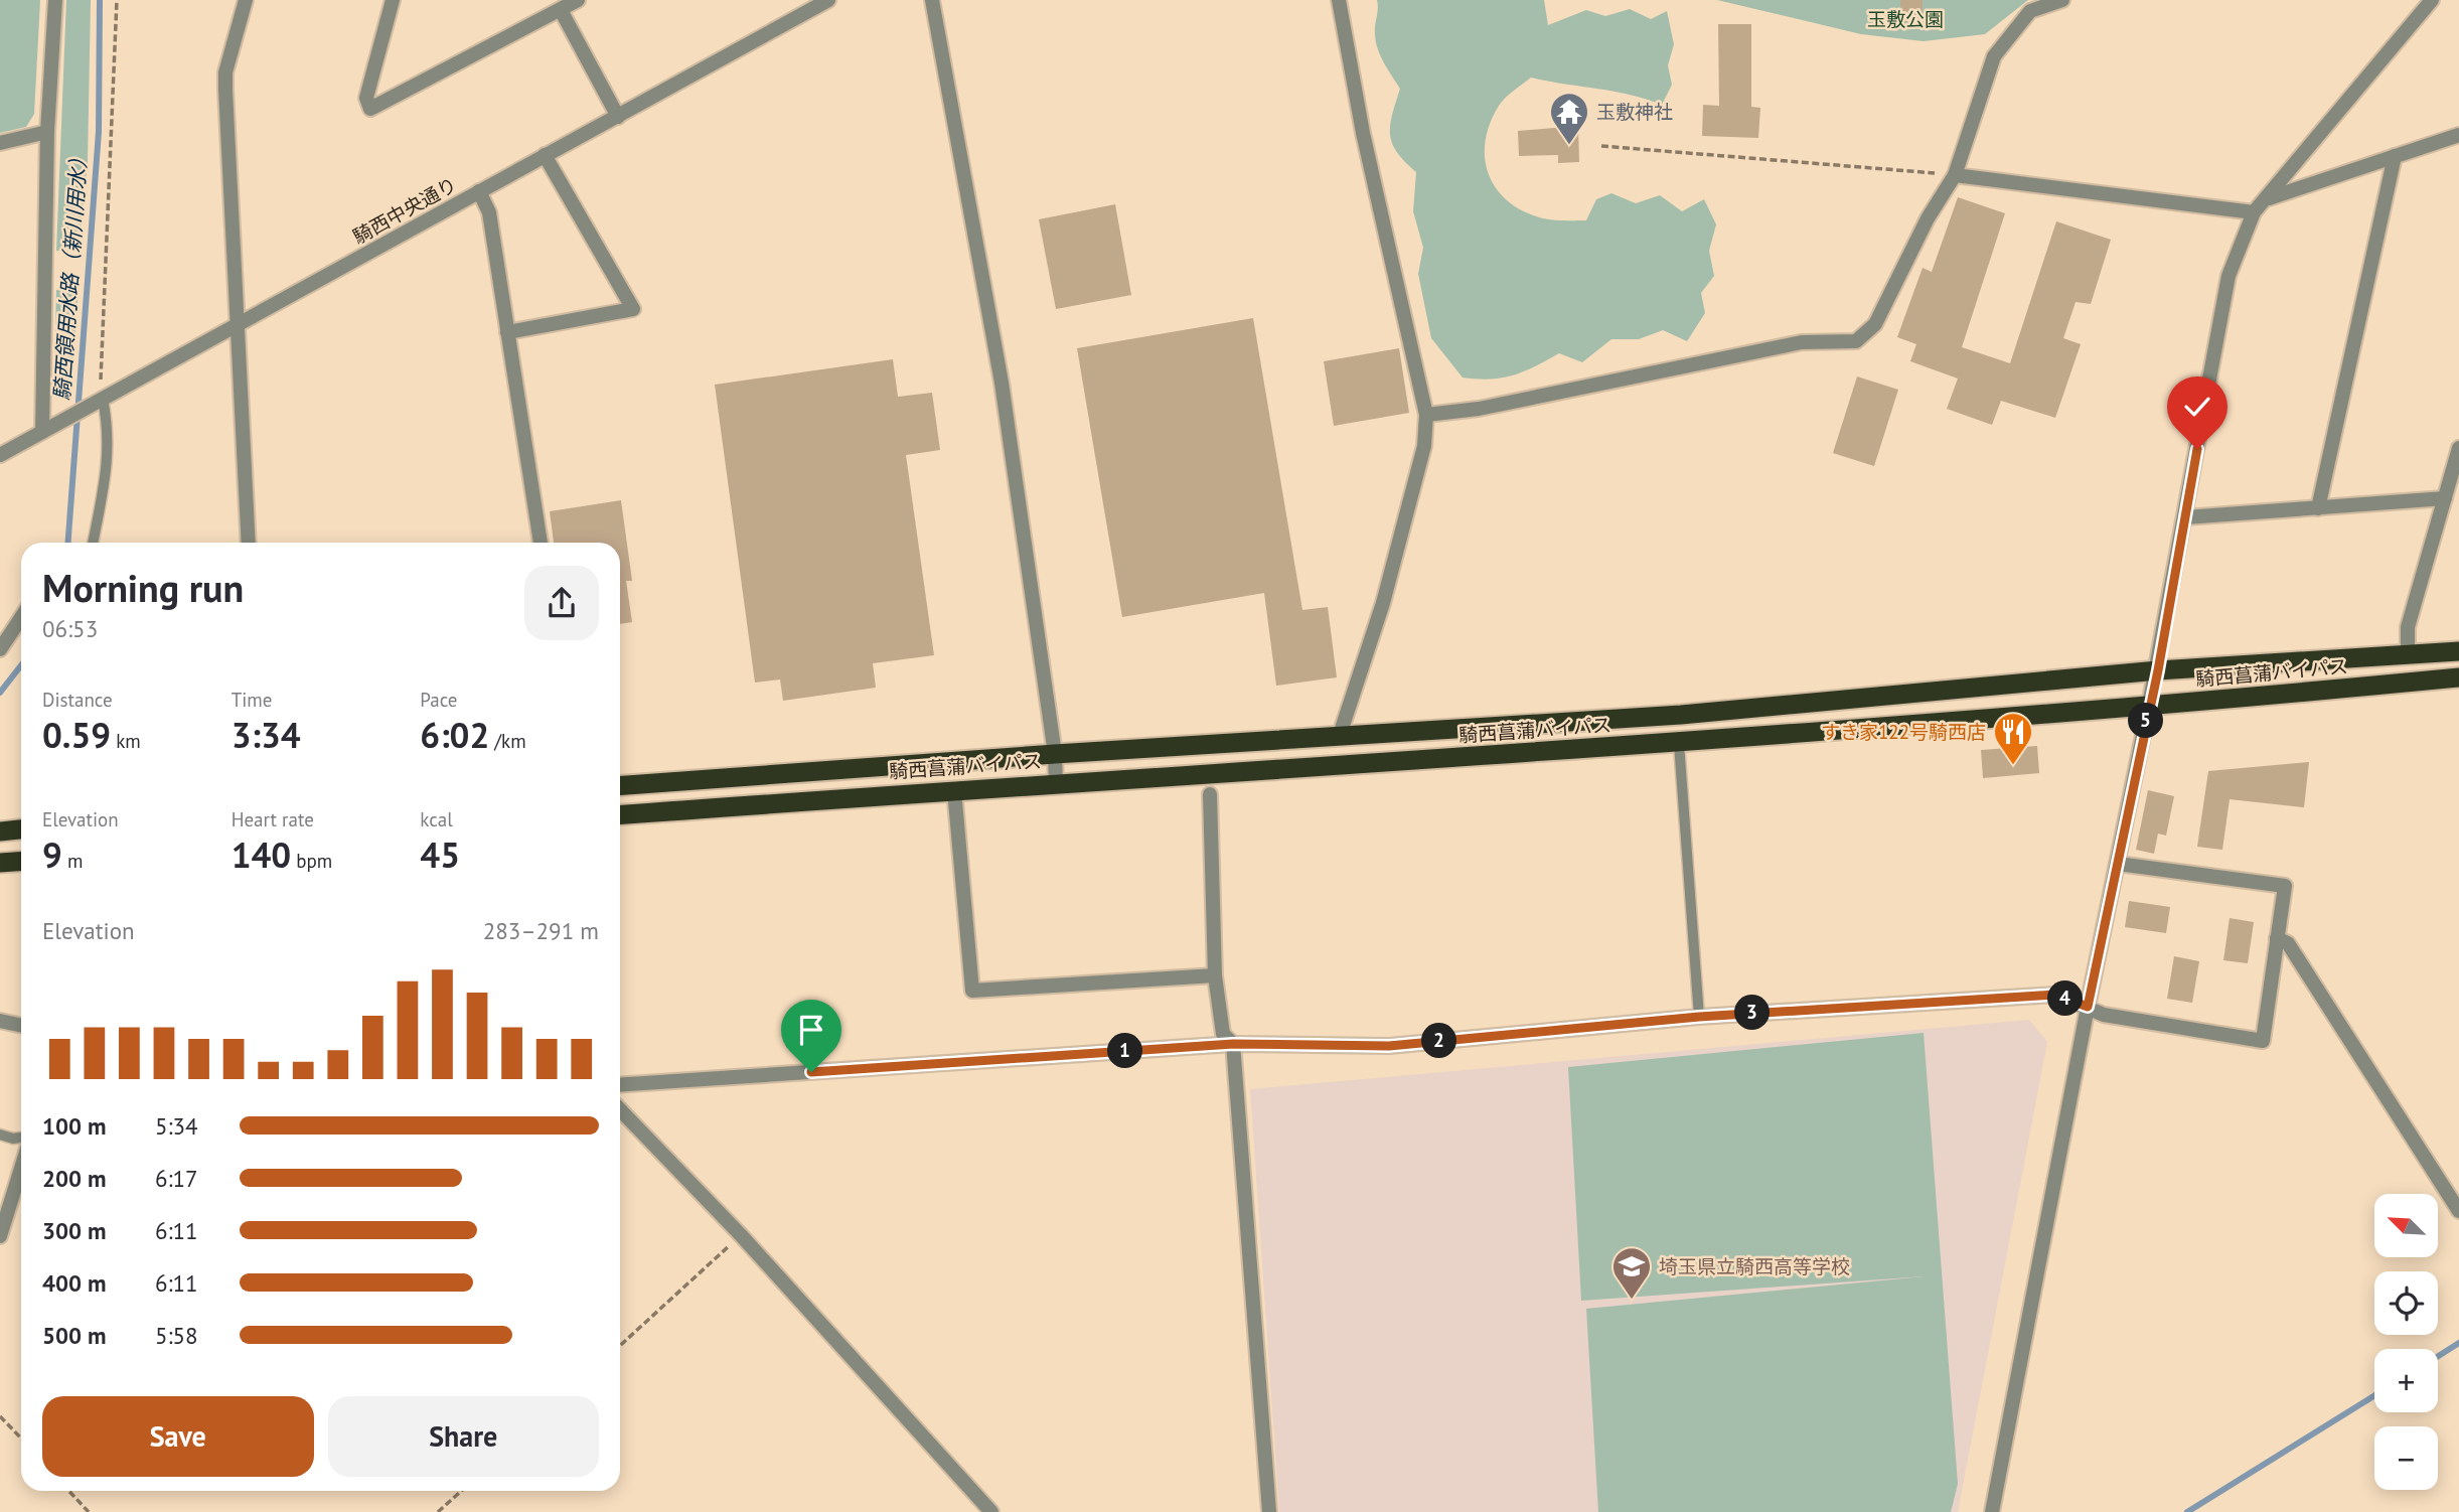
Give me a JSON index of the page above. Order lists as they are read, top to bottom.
{
  "streets": {
    "highway": ["騎西菖蒲バイパス"],
    "street": ["騎西中央通り"]
  },
  "water": ["騎西領用水路（新川用水）"],
  "parks": ["玉敷公園"],
  "places": {
    "temple": ["玉敷神社"],
    "restaurant": ["すき家122号騎西店"],
    "school or university": ["埼玉県立騎西高等学校"]
  },
  "north": "top left",
  "page": {
    "heading": ["Morning run", "06:53"],
    "stats": [
      ["Distance", "0.59 km"],
      ["Time", "3:34"],
      ["Pace", "6:02 /km"],
      ["Elevation", "9 m"],
      ["Heart rate", "140 bpm"],
      ["kcal", "45"]
    ],
    "pins": [
      "5",
      "4",
      "3",
      "2",
      "1"
    ],
    "chart": ["Elevation", "283–291 m"],
    "list": [
      {
        "name": "100 m",
        "note": "5:34"
      },
      {
        "name": "200 m",
        "note": "6:17"
      },
      {
        "name": "300 m",
        "note": "6:11"
      },
      {
        "name": "400 m",
        "note": "6:11"
      },
      {
        "name": "500 m",
        "note": "5:58"
      }
    ],
    "map_buttons": ["+", "−"],
    "buttons": ["Save", "Share"]
  }
}
